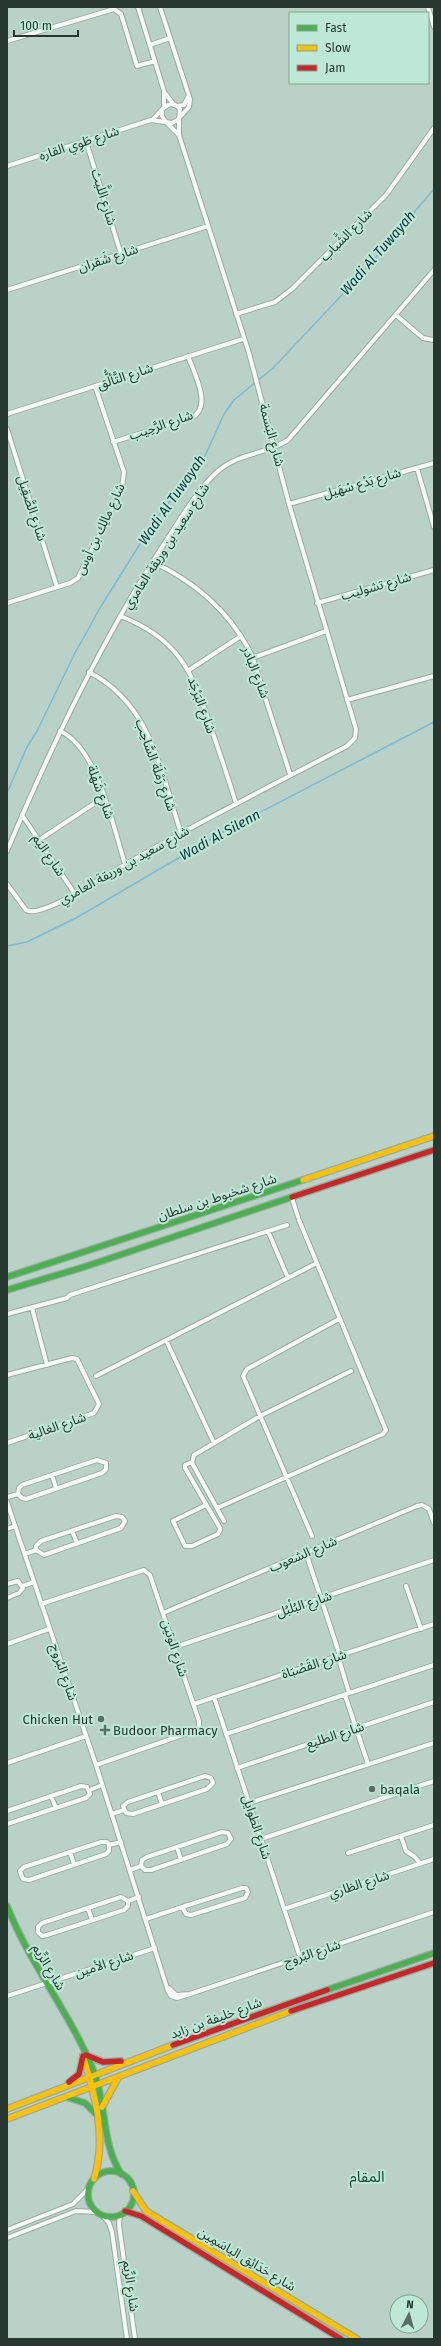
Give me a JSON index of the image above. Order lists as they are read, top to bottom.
{
  "streets": {
    "main road": [
      "شارع شخبوط بن سلطان",
      "شارع الرِّيم",
      "شارع خليفة بن زايد",
      "شارع حَدَائِق الياسَمِين"
    ],
    "street": [
      "شارع طَوِي القاره",
      "شارع اللَّيث",
      "شارع الشَّباب",
      "شارع شَقران",
      "شارع التَّألُّق",
      "شارع الرَّحِيب",
      "شارع البَسمة",
      "شارع بَدْع سْهَيل",
      "شارع الصَّقِيل",
      "شارع مالِك بن أوس",
      "شارع سعيد بن وريقة العامري",
      "شارع تشوليب",
      "شارع البادر",
      "شارع البَرْجَد",
      "شارع رَمْلَة السَّاحِب",
      "شارع شَهْلة",
      "شارع اليَم",
      "شارع الغالية",
      "شارع الشعوب",
      "شارع البُلْبُل",
      "شارع الوتين",
      "شارع القَصْبَاة",
      "شارع البُروج",
      "شارع الطليع",
      "شارع الطوايل",
      "شارع الظاري",
      "شارع الأمين"
    ]
  },
  "crossings": [
    ["شارع طَوِي القاره", "شارع اللَّيث"],
    ["شارع طَوِي القاره", "شارع البَسمة"],
    ["شارع اللَّيث", "شارع شَقران"],
    ["شارع الشَّباب", "شارع البَسمة"],
    ["شارع شَقران", "شارع البَسمة"],
    ["شارع التَّألُّق", "شارع الرَّحِيب"],
    ["شارع التَّألُّق", "شارع البَسمة"],
    ["شارع التَّألُّق", "شارع مالِك بن أوس"],
    ["شارع الرَّحِيب", "شارع مالِك بن أوس"],
    ["شارع البَسمة", "شارع بَدْع سْهَيل"],
    ["شارع البَسمة", "شارع سعيد بن وريقة العامري"],
    ["شارع البَسمة", "شارع تشوليب"],
    ["شارع الصَّقِيل", "شارع مالِك بن أوس"],
    ["شارع سعيد بن وريقة العامري", "شارع البادر"],
    ["شارع سعيد بن وريقة العامري", "شارع البَرْجَد"],
    ["شارع سعيد بن وريقة العامري", "شارع رَمْلَة السَّاحِب"],
    ["شارع سعيد بن وريقة العامري", "شارع شَهْلة"],
    ["شارع سعيد بن وريقة العامري", "شارع اليَم"],
    ["شارع الشعوب", "شارع الوتين"],
    ["شارع البُلْبُل", "شارع الوتين"],
    ["شارع الوتين", "شارع القَصْبَاة"],
    ["شارع الوتين", "شارع البُروج"],
    ["شارع القَصْبَاة", "شارع الطوايل"],
    ["شارع البُروج", "شارع الطوايل"],
    ["شارع البُروج", "شارع الأمين"],
    ["شارع الطليع", "شارع الطوايل"],
    ["شارع الطوايل", "شارع الظاري"],
    ["شارع الأمين", "شارع الرِّيم"],
    ["شارع الرِّيم", "شارع خليفة بن زايد"],
    ["شارع الرِّيم", "شارع حَدَائِق الياسَمِين"]
  ],
  "districts": ["المقام"],
  "water": ["Wadi Al Tuwayah", "Wadi Al Silenn"],
  "places": {
    "other": ["Chicken Hut", "baqala"],
    "health": ["Budoor Pharmacy"]
  },
  "legend": ["Fast", "Slow", "Jam"],
  "scale_bar": "100 m",
  "north": "top"
}
